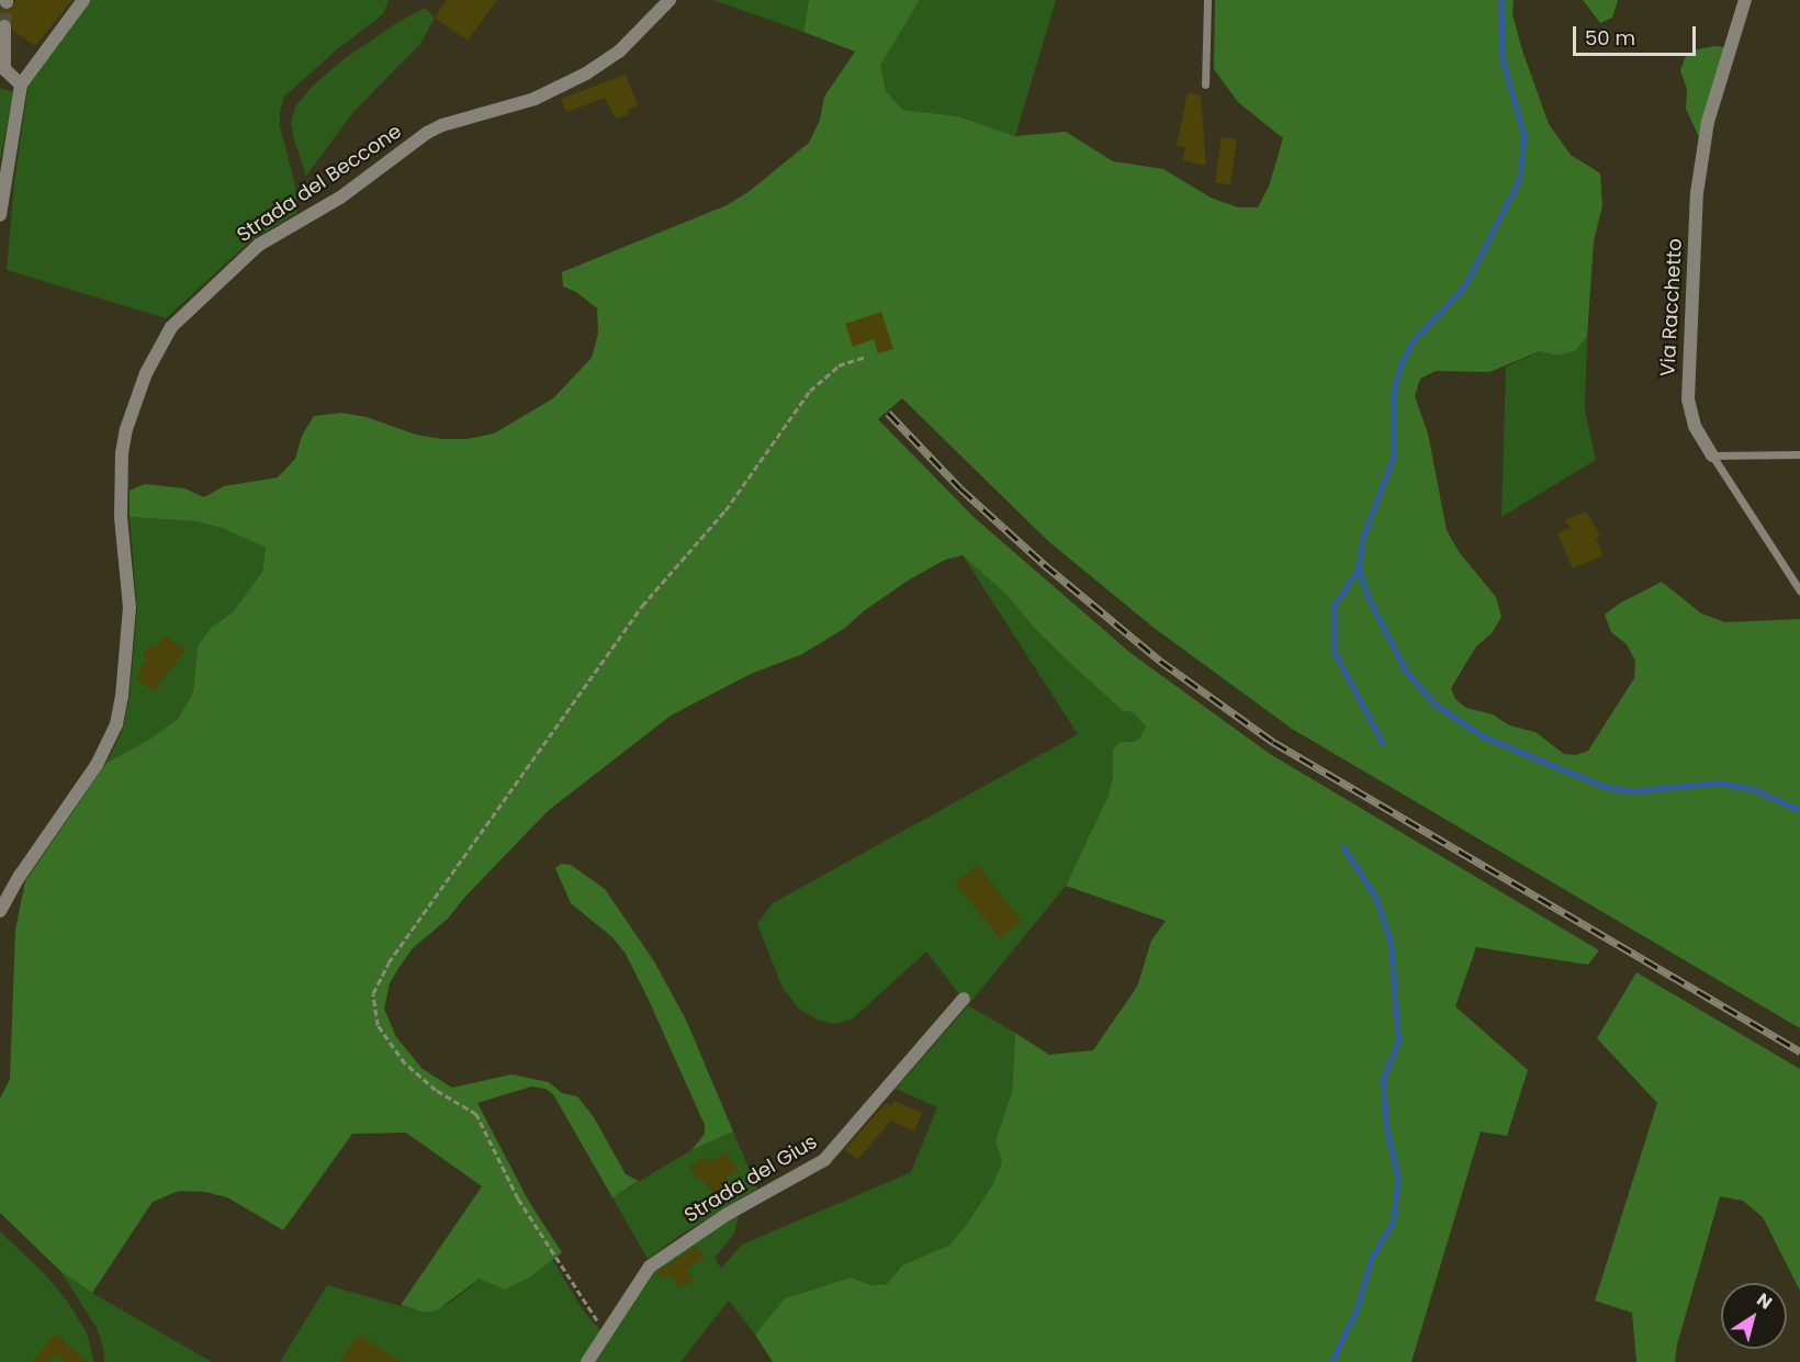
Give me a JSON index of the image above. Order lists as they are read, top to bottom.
{
  "streets": {
    "street": ["Strada del Beccone", "Via Racchetto", "Strada del Gius"]
  },
  "scale_bar": "50 m",
  "north": "top right"
}
